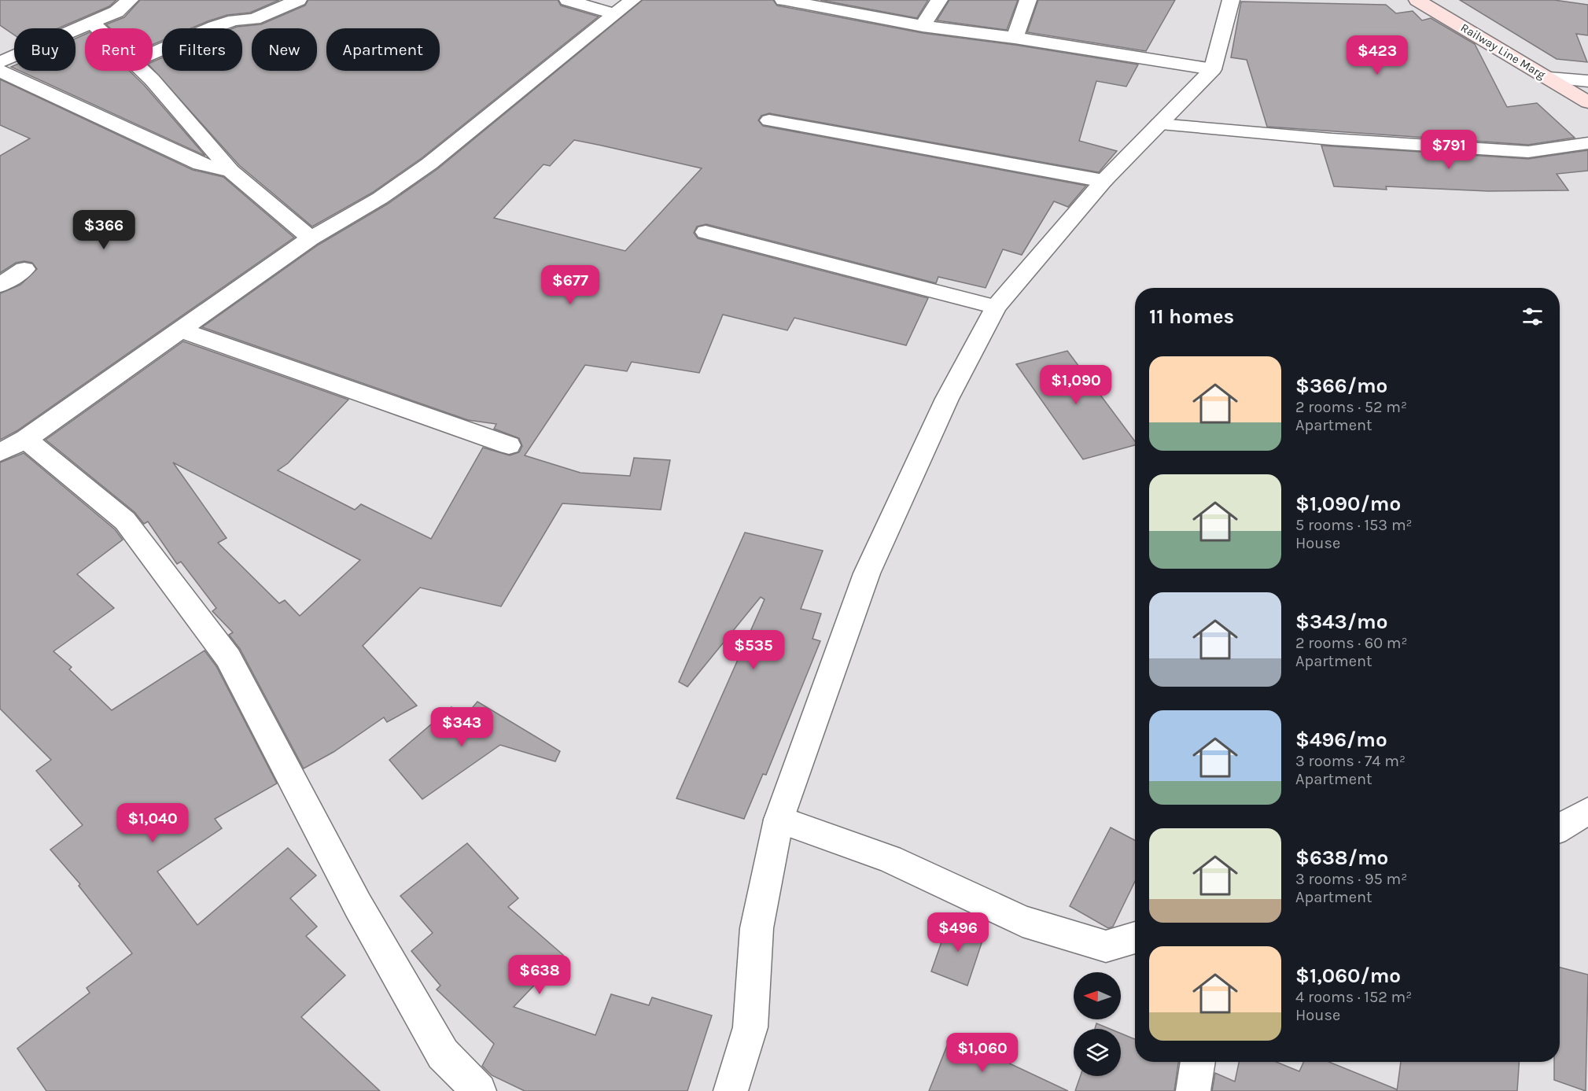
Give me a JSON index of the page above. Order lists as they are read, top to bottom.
{
  "streets": {
    "main road": ["Railway Line Marg"]
  },
  "north": "left",
  "page": {
    "chip": [
      "Buy",
      "Rent",
      "Filters",
      "New",
      "Apartment"
    ],
    "price": [
      "$423",
      "$791",
      "$366",
      "$677",
      "$1,090",
      "$535",
      "$343",
      "$1,040",
      "$496",
      "$638",
      "$1,060"
    ],
    "heading": "11 homes",
    "list": [
      {
        "name": "$366/mo",
        "note": "2 rooms · 52 m² · Apartment"
      },
      {
        "name": "$1,090/mo",
        "note": "5 rooms · 153 m² · House"
      },
      {
        "name": "$343/mo",
        "note": "2 rooms · 60 m² · Apartment"
      },
      {
        "name": "$496/mo",
        "note": "3 rooms · 74 m² · Apartment"
      },
      {
        "name": "$638/mo",
        "note": "3 rooms · 95 m² · Apartment"
      },
      {
        "name": "$1,060/mo",
        "note": "4 rooms · 152 m² · House"
      }
    ]
  }
}
